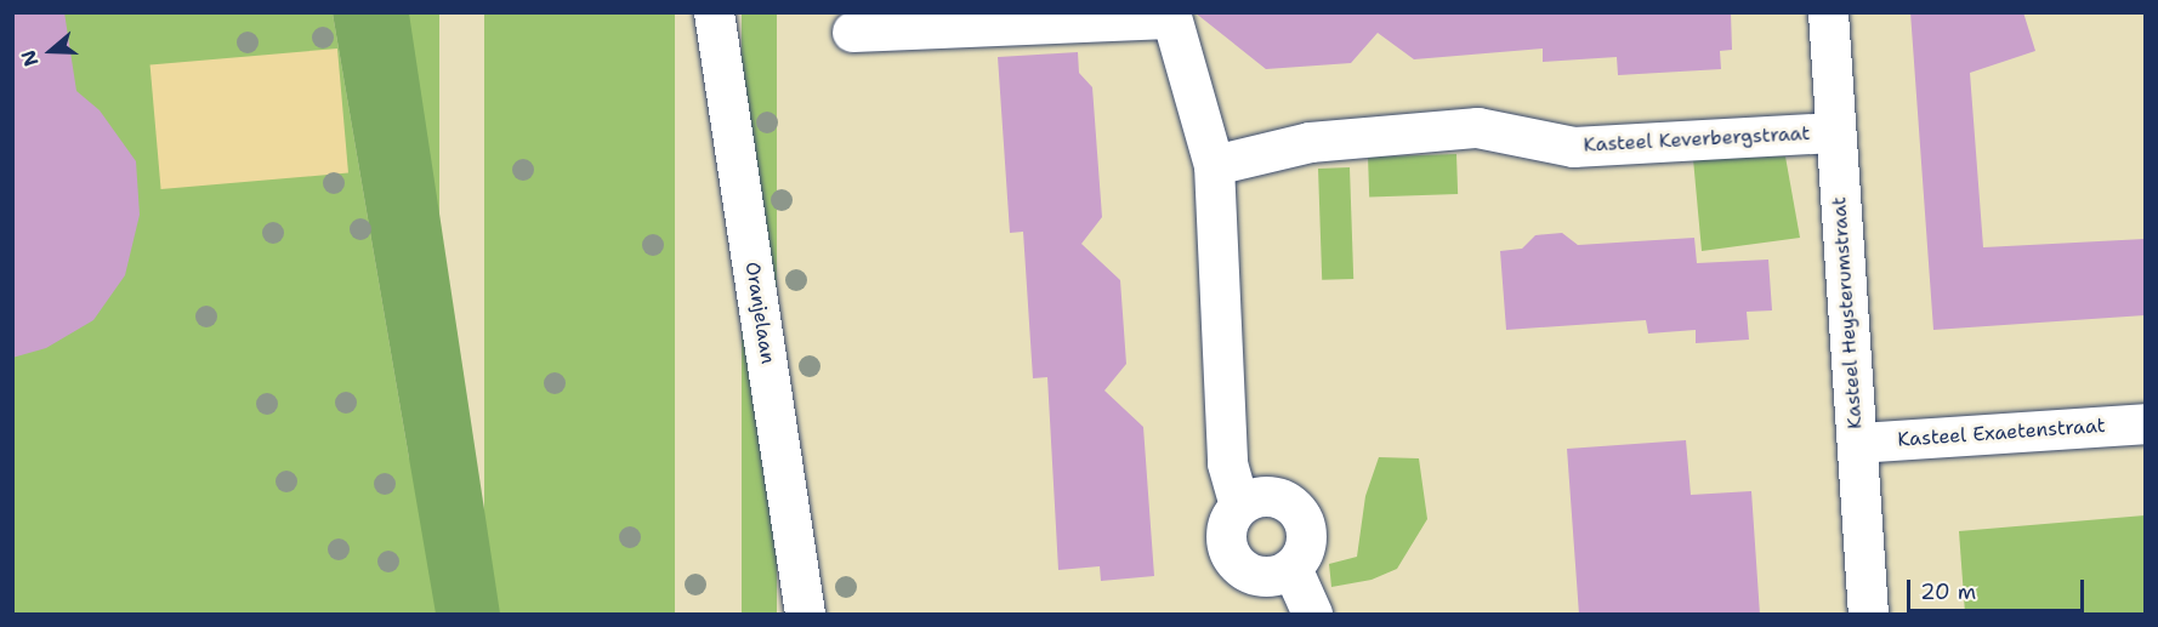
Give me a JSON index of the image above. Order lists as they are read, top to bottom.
{
  "streets": {
    "street": [
      "Kasteel Keverbergstraat",
      "Oranjelaan",
      "Kasteel Heysterumstraat",
      "Kasteel Exaetenstraat"
    ]
  },
  "crossings": [
    ["Kasteel Keverbergstraat", "Kasteel Heysterumstraat"],
    ["Kasteel Heysterumstraat", "Kasteel Exaetenstraat"]
  ],
  "scale_bar": "20 m",
  "north": "left"
}
